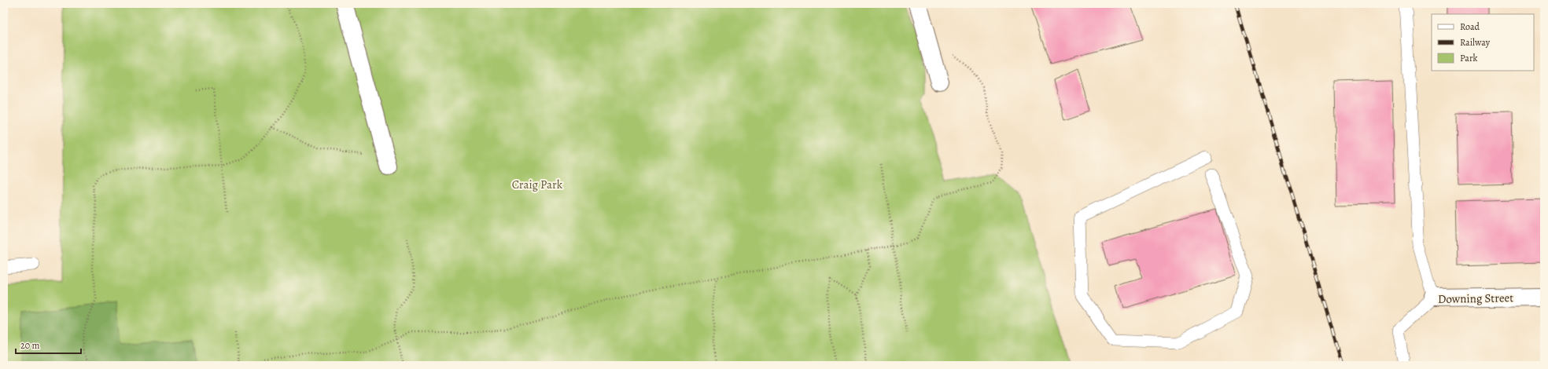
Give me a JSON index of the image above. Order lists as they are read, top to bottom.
{
  "streets": {
    "street": ["Downing Street"]
  },
  "parks": ["Craig Park"],
  "legend": ["Road", "Railway", "Park"],
  "scale_bar": "20 m"
}
